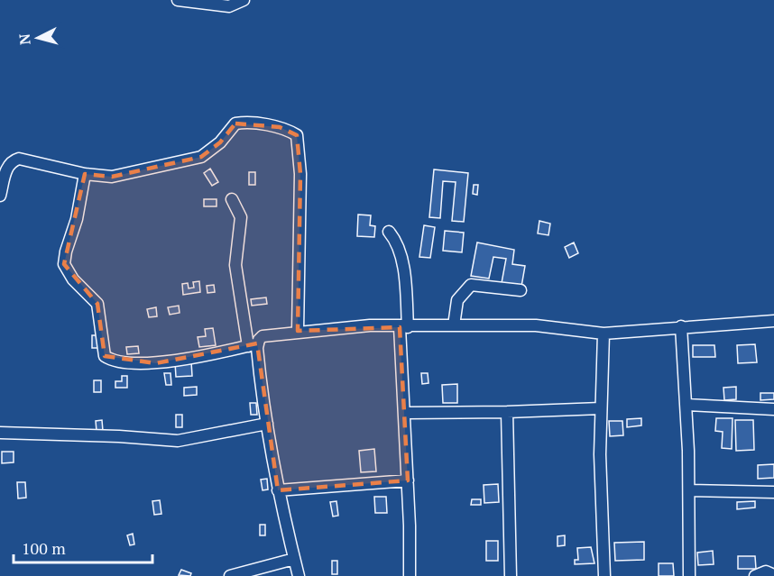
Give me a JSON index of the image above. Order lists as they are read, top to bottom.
{
  "scale_bar": "100 m",
  "north": "left"
}
